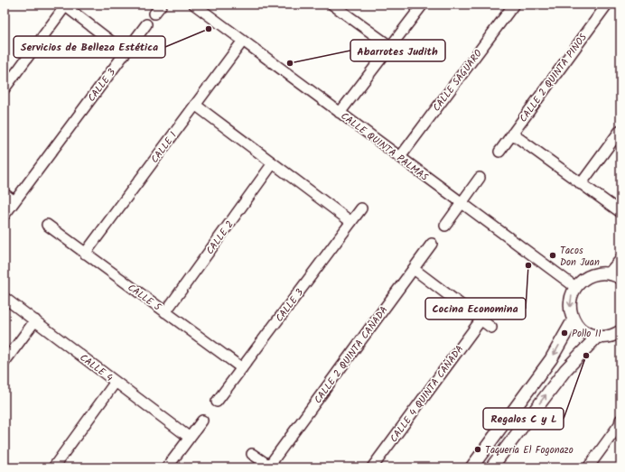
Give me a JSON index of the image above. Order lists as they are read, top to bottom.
{
  "streets": {
    "street": [
      "CALLE 2 QUINTA PINOS",
      "CALLE SAGUARO",
      "CALLE 3",
      "CALLE QUINTA PALMAS",
      "CALLE 1",
      "CALLE 2",
      "CALLE 5",
      "CALLE 2 QUINTA CAÑADA",
      "CALLE 4",
      "CALLE 4 QUINTA CAÑADA"
    ]
  },
  "crossings": [
    ["CALLE SAGUARO", "CALLE QUINTA PALMAS"],
    ["CALLE 3", "CALLE 5"],
    ["CALLE QUINTA PALMAS", "CALLE 1"],
    ["CALLE 1", "CALLE 5"],
    ["CALLE 2", "CALLE 5"]
  ],
  "places": [
    "Servicios de Belleza Estética",
    "Abarrotes Judith",
    "Tacos Don Juan",
    "Cocina Economina",
    "Pollo 11",
    "Regalos C y L",
    "Taqueria El Fogonazo"
  ]
}
